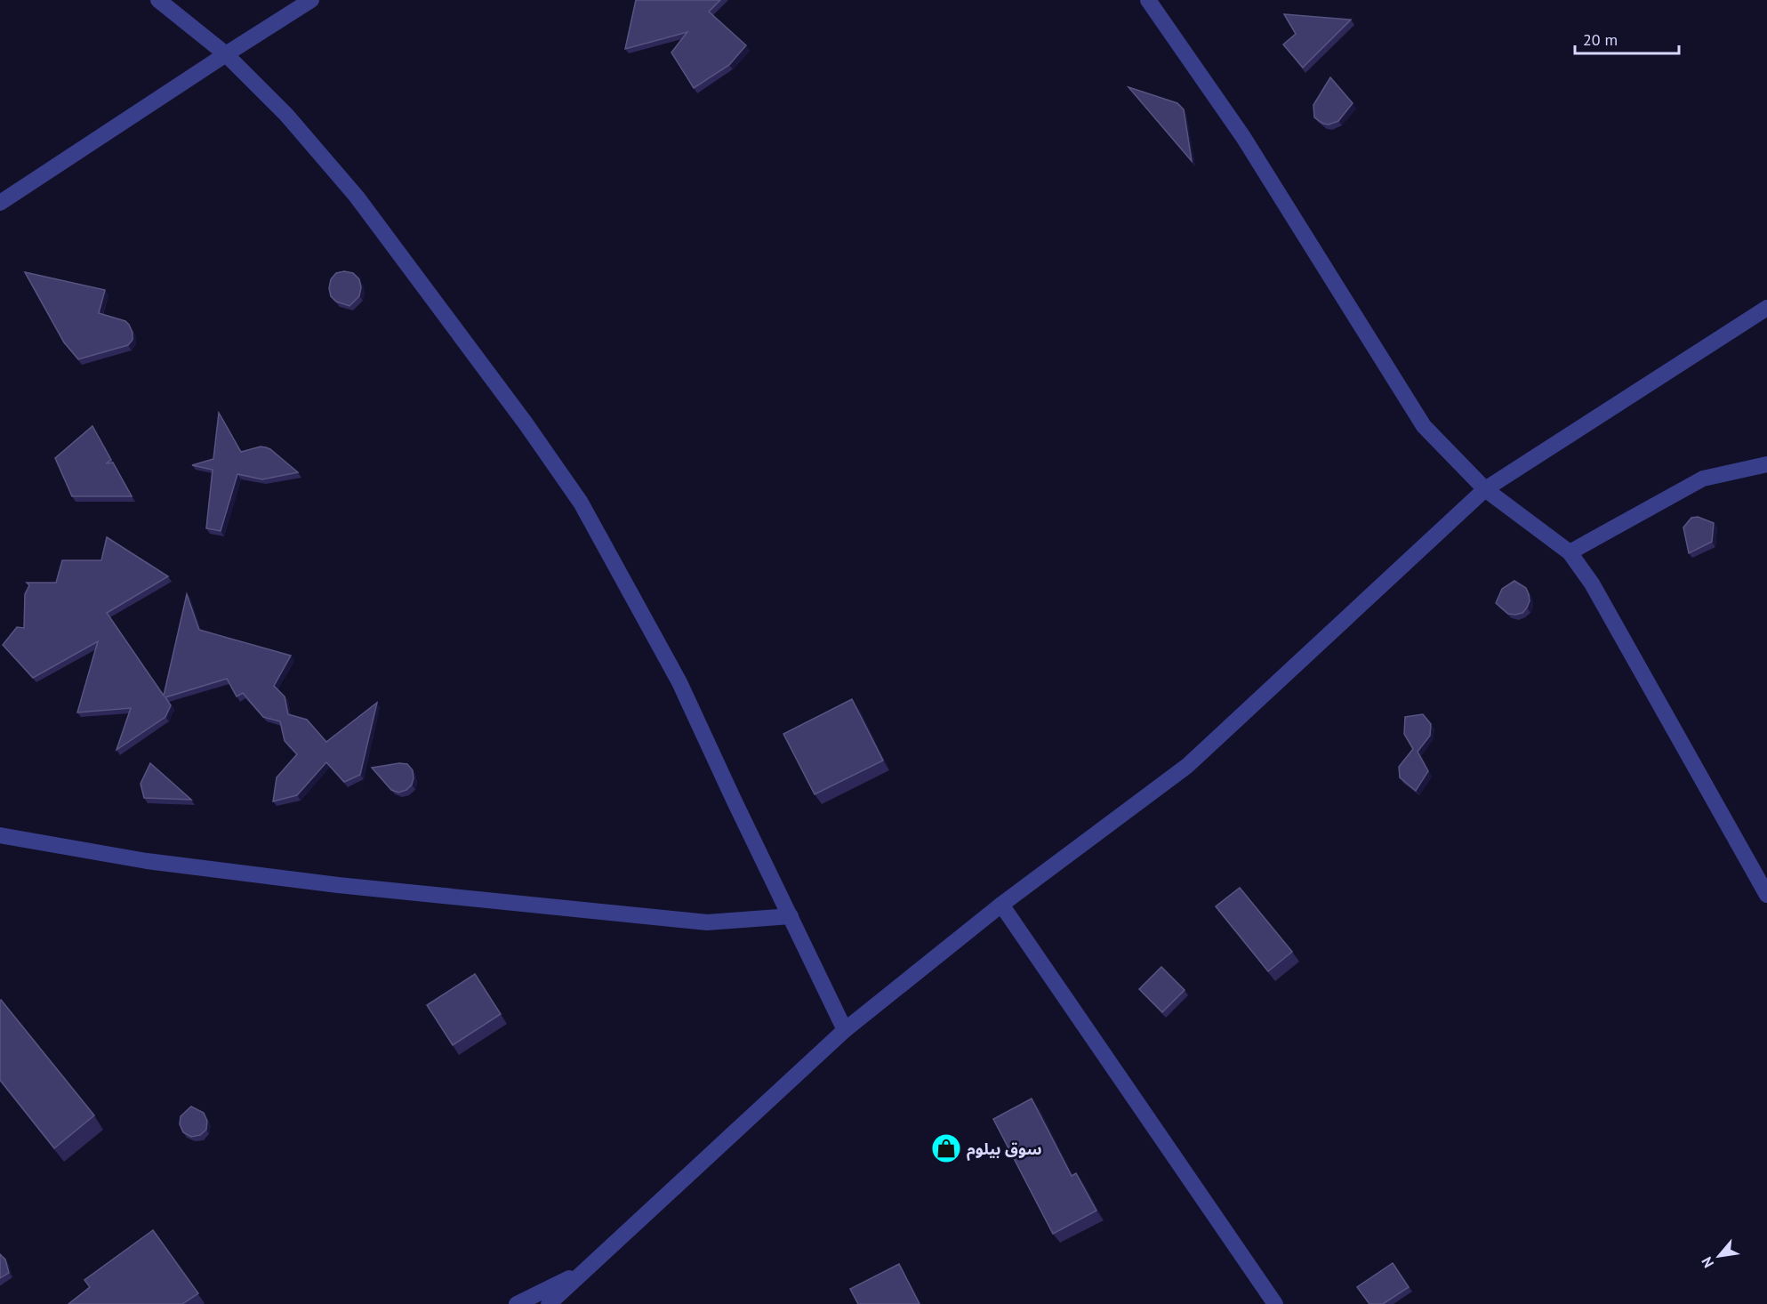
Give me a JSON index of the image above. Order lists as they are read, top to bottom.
{
  "places": {
    "shop": ["سوق بيلوم"]
  },
  "scale_bar": "20 m",
  "north": "bottom left"
}
